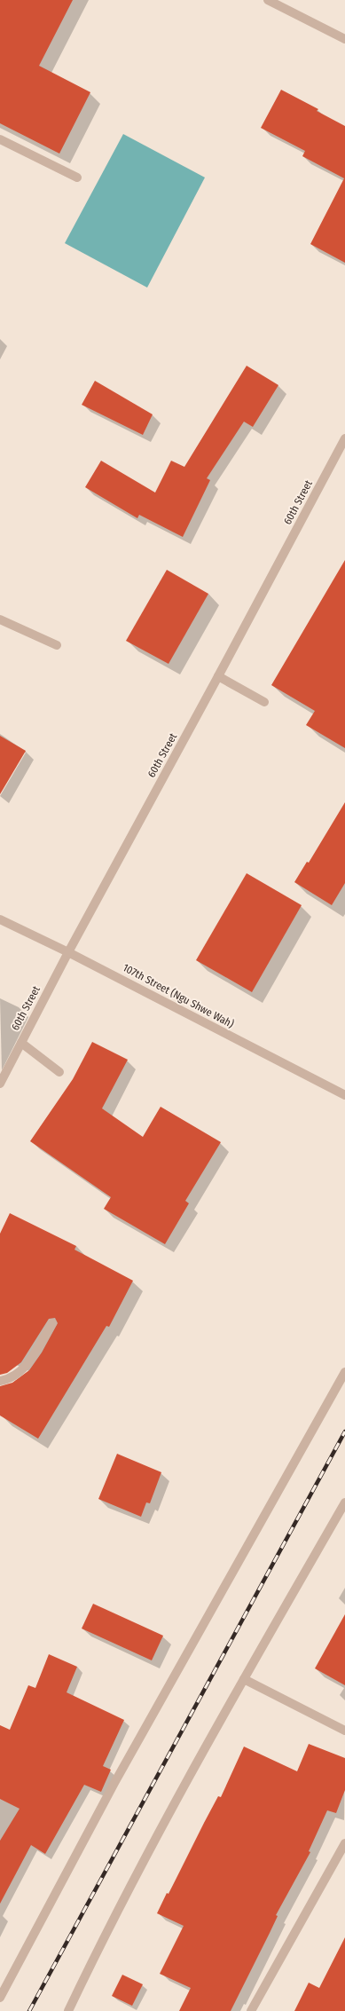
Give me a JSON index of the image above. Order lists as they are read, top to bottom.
{
  "streets": {
    "street": ["60th Street", "107th Street (Ngu Shwe Wah)"]
  },
  "crossings": [
    ["60th Street", "107th Street (Ngu Shwe Wah)"]
  ]
}
